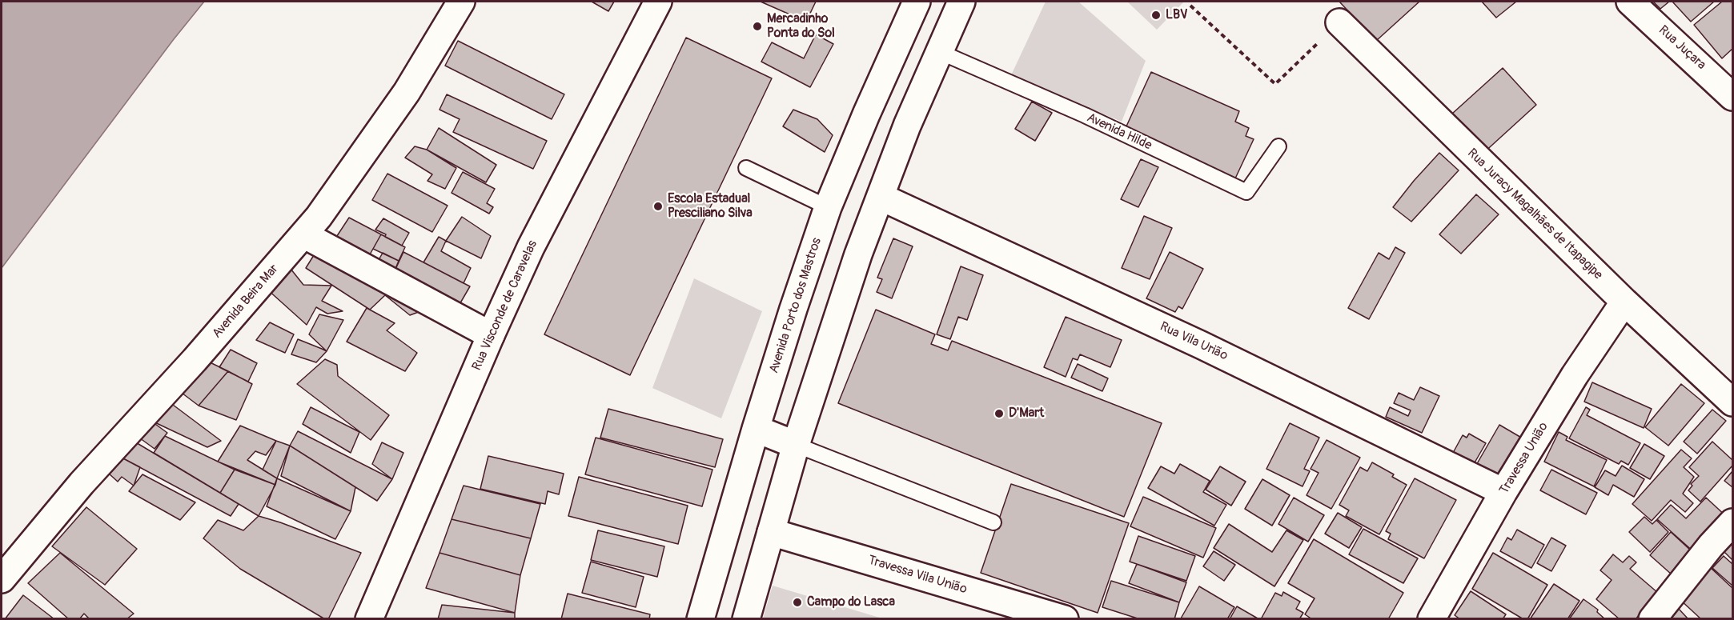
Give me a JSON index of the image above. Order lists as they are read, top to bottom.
{
  "streets": {
    "street": [
      "Rua Juçara",
      "Rua Juracy Magalhães de Itapagipe",
      "Avenida Beira Mar",
      "Rua Visconde de Caravelas",
      "Avenida Porto dos Mastros",
      "Rua Vila Urião",
      "Travessa União",
      "Travessa Vila União"
    ],
    "lane": ["Avenida Hilde"]
  },
  "crossings": [
    ["Rua Juracy Magalhães de Itapagipe", "Travessa União"],
    ["Rua Vila Urião", "Travessa União"]
  ],
  "places": [
    "LBV",
    "Mercadinho Ponta do Sol",
    "Escola Estadual Presciliano Silva",
    "D'Mart",
    "Campo do Lasca"
  ]
}
